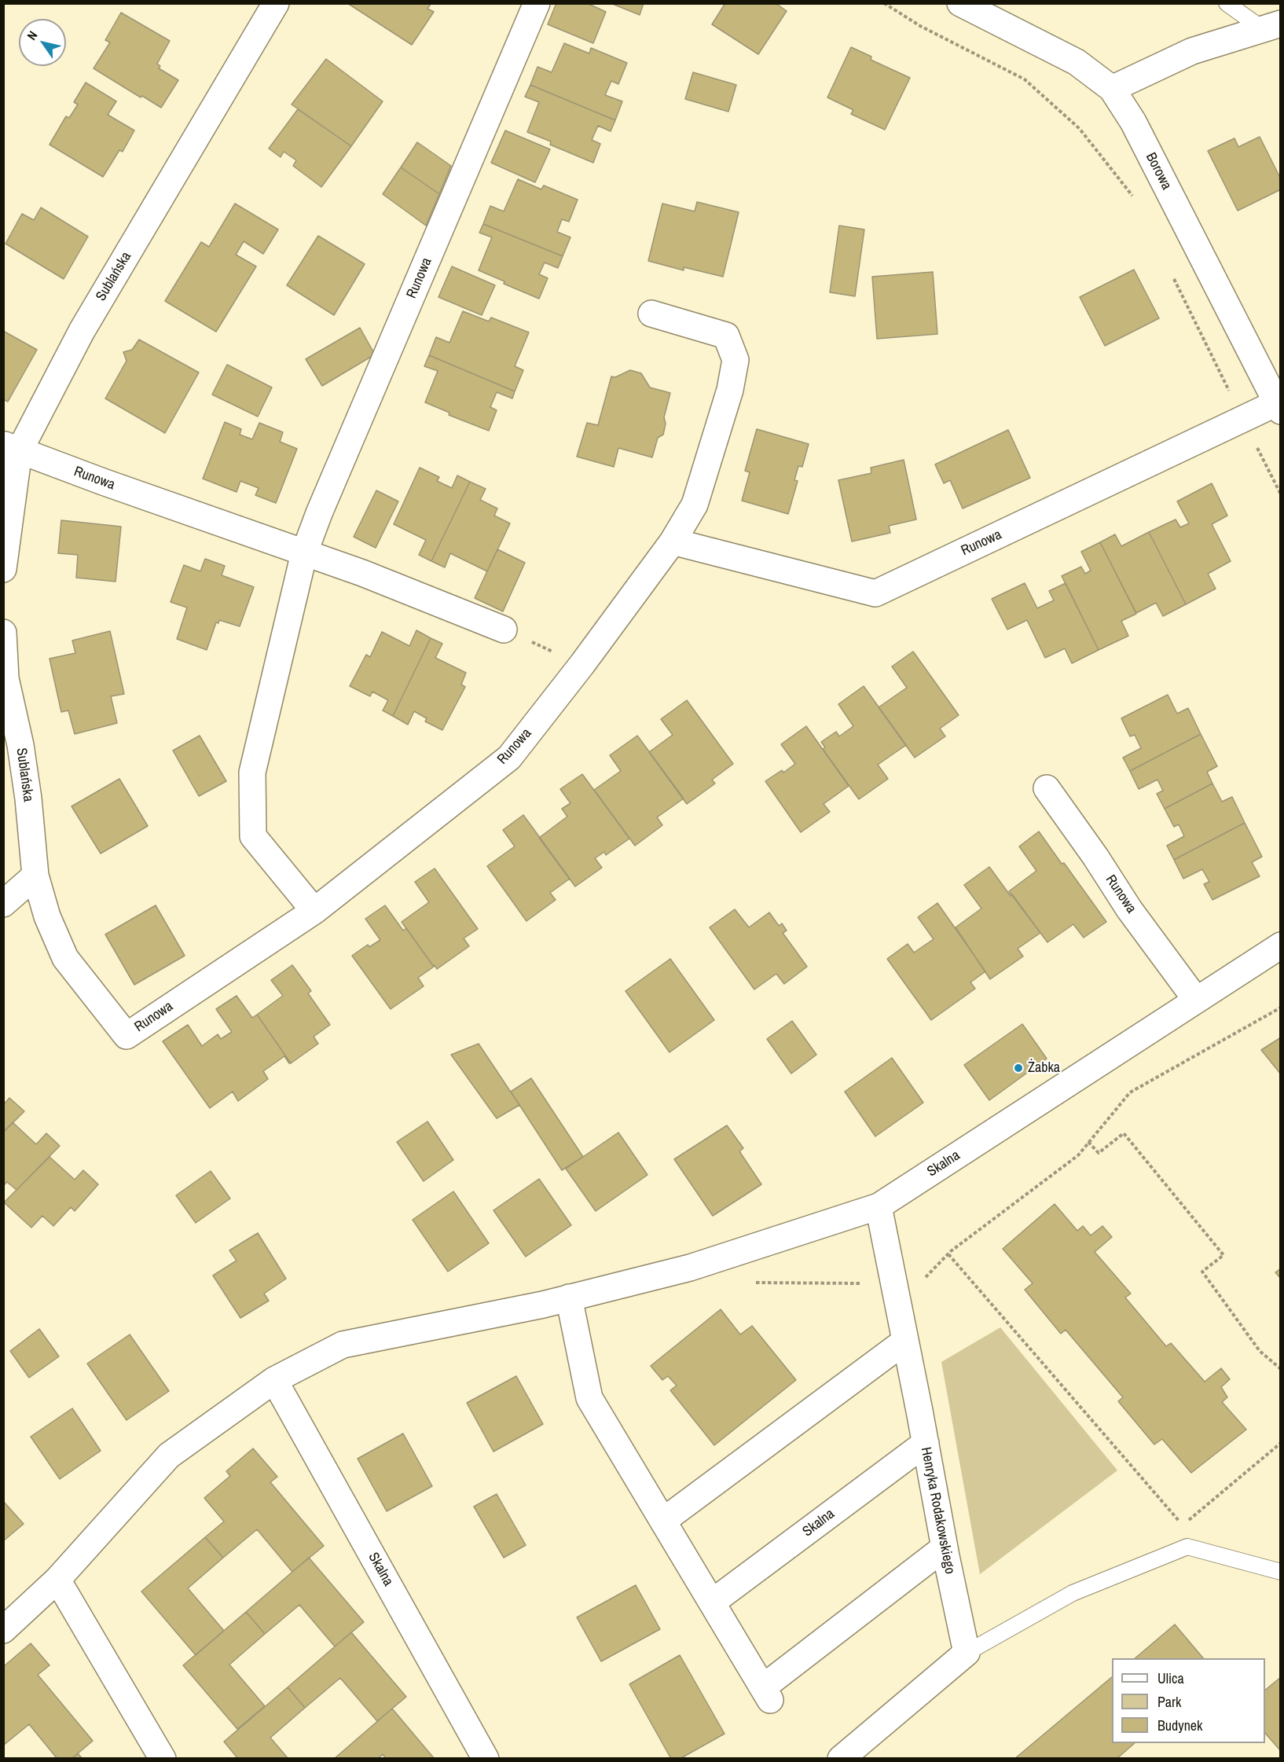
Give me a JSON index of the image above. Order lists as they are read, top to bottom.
{
  "streets": {
    "street": [
      "Borowa",
      "Sublańska",
      "Runowa",
      "Skalna",
      "Henryka Rodakowskiego"
    ]
  },
  "crossings": [
    ["Borowa", "Runowa"],
    ["Sublańska", "Runowa"],
    ["Runowa", "Skalna"],
    ["Skalna", "Henryka Rodakowskiego"]
  ],
  "places": ["Żabka"],
  "legend": ["Ulica", "Park", "Budynek"],
  "north": "top left"
}
